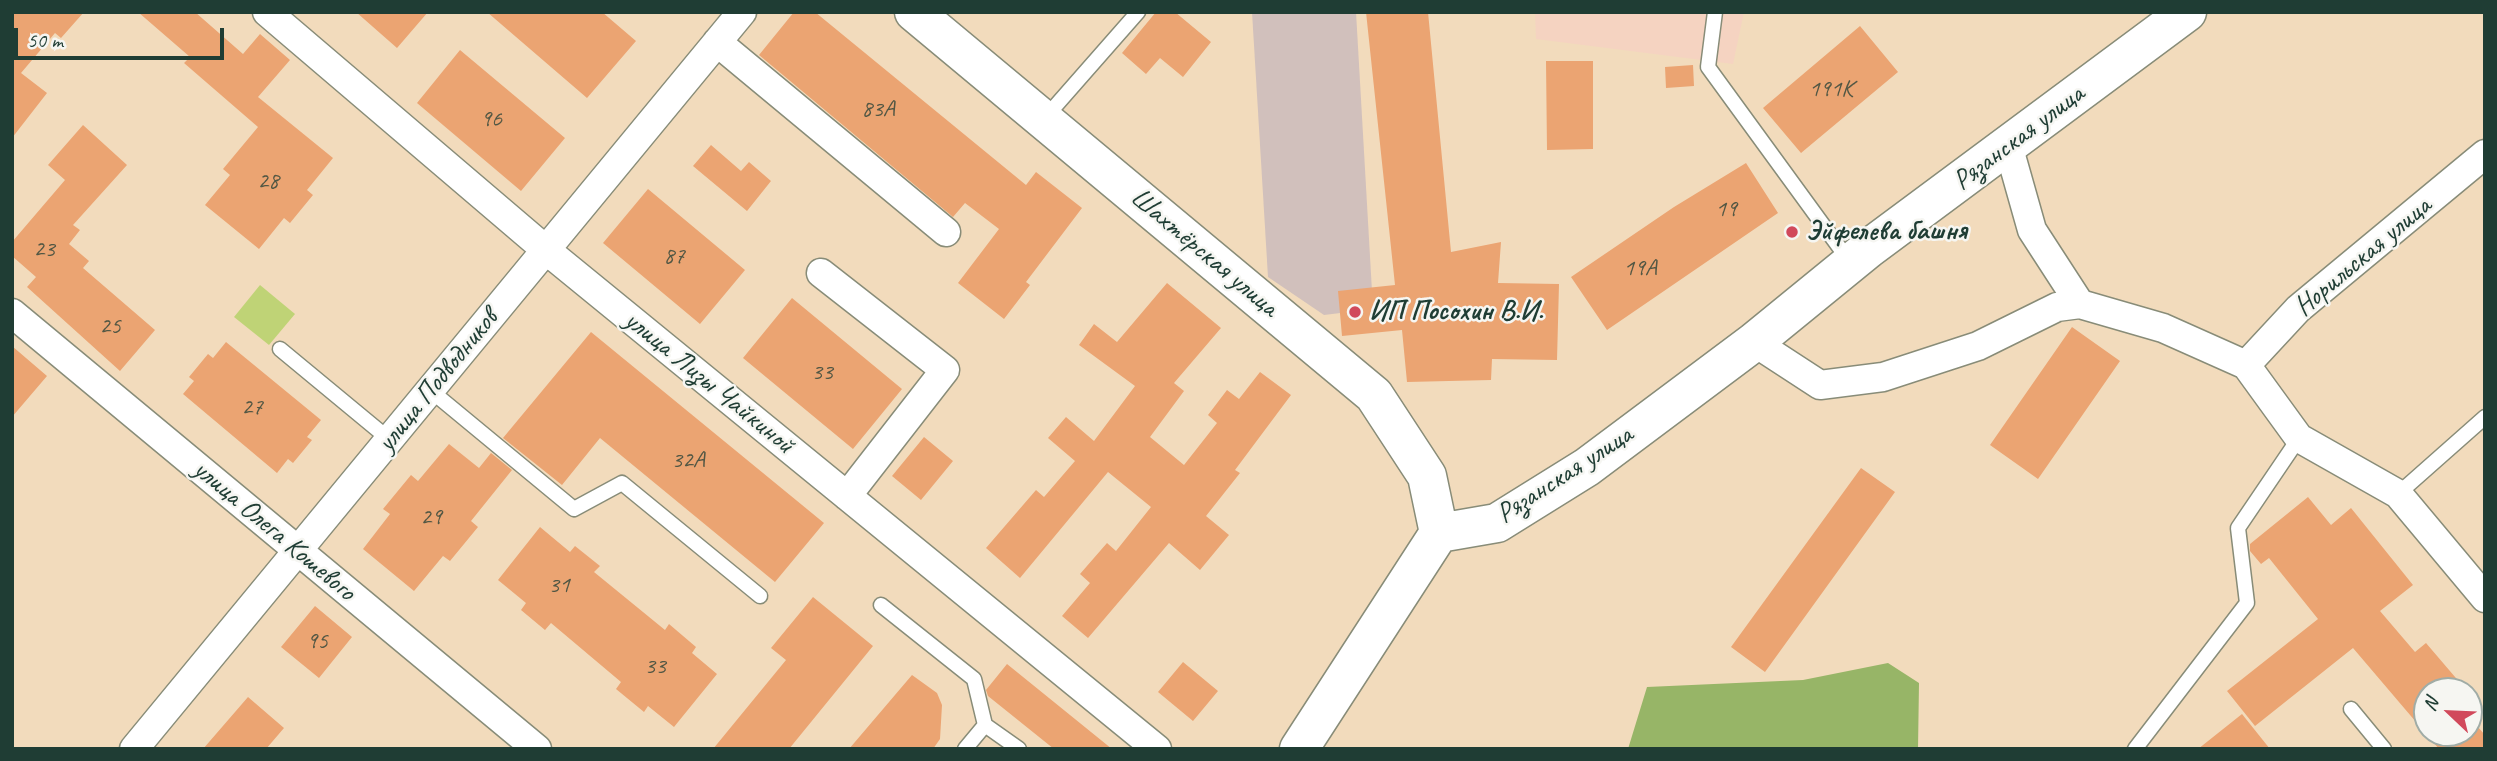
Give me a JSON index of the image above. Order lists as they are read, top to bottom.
{
  "streets": {
    "main road": ["Рязанская улица", "Шахтёрская улица"],
    "street": [
      "Норильская улица",
      "улица Подводников",
      "улица Лизы Чайкиной",
      "улица Олега Кошевого"
    ]
  },
  "crossings": [
    ["Рязанская улица", "Шахтёрская улица"],
    ["улица Подводников", "улица Лизы Чайкиной"],
    ["улица Подводников", "улица Олега Кошевого"]
  ],
  "places": ["Эйфелева башня", "ИП Посохин В.И."],
  "house_numbers": [
    "191К",
    "83А",
    "96",
    "28",
    "19",
    "23",
    "87",
    "19А",
    "25",
    "33",
    "27",
    "32А",
    "29",
    "31",
    "95",
    "33"
  ],
  "scale_bar": "50 m",
  "north": "top left"
}
